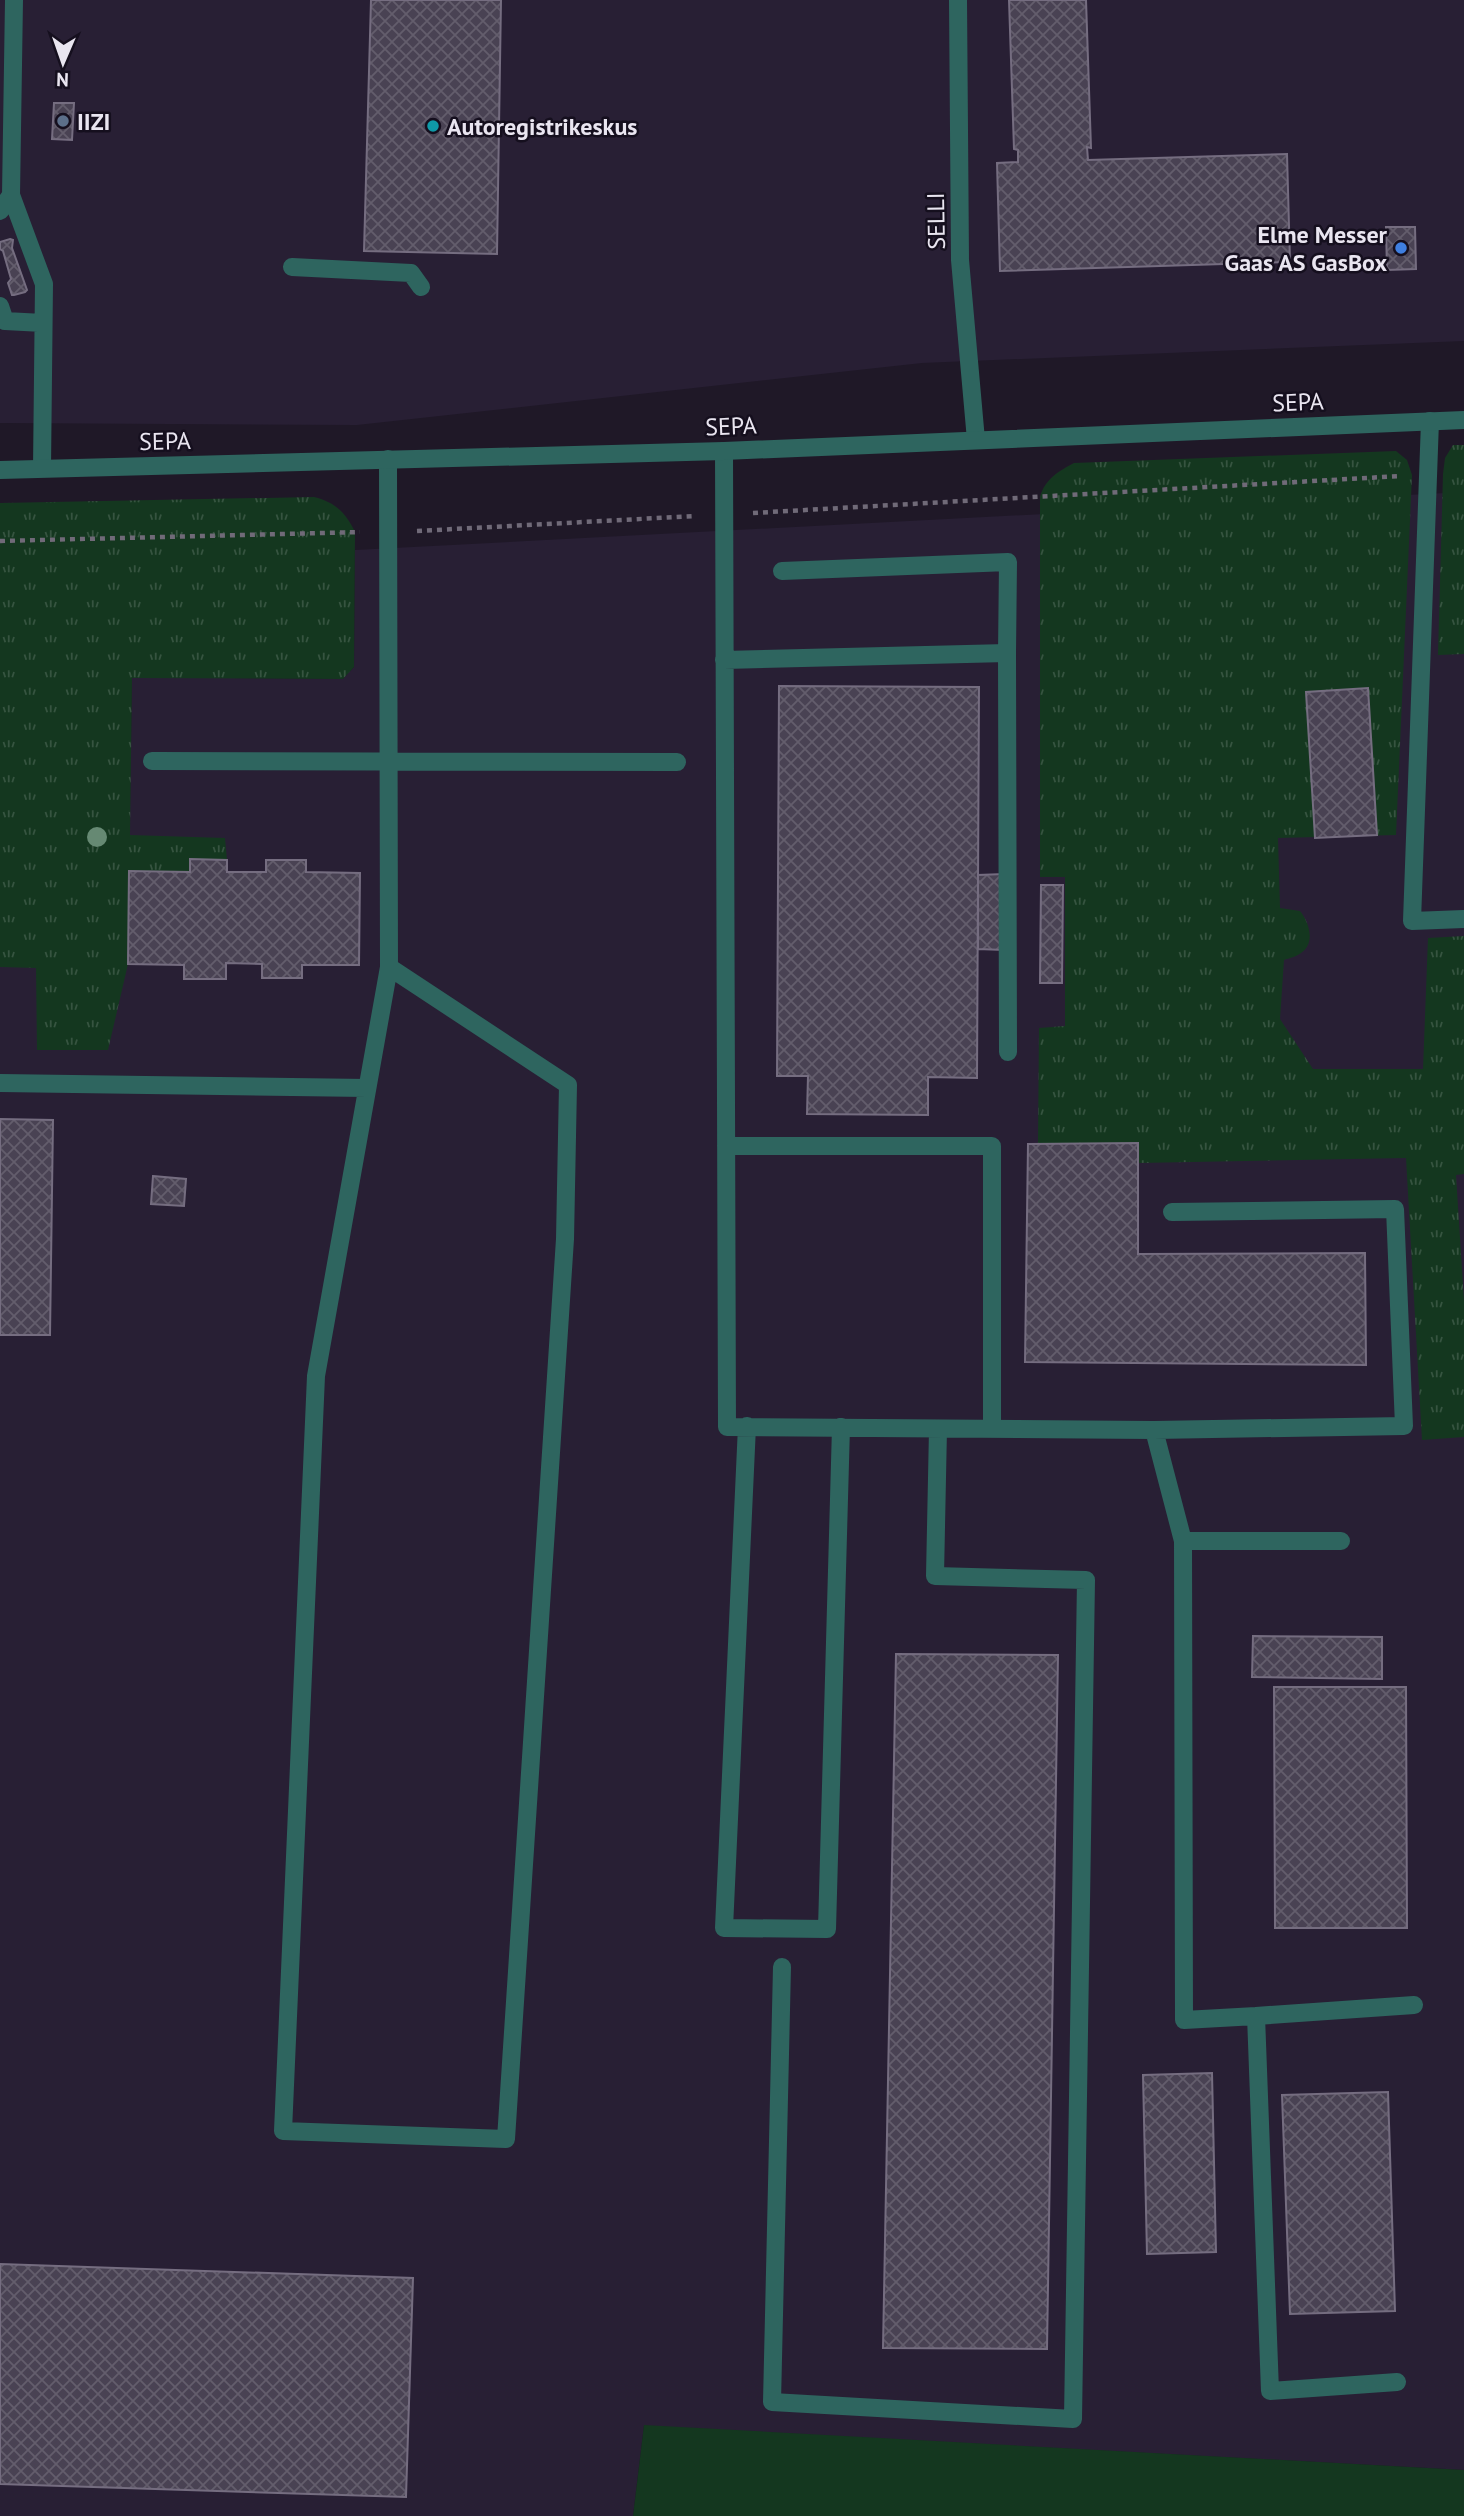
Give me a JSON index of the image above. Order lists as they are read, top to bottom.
{
  "streets": {
    "street": ["SELLI", "SEPA"]
  },
  "crossings": [
    ["SELLI", "SEPA"]
  ],
  "places": ["IIZI", "Autoregistrikeskus", "Elme Messer Gaas AS GasBox"],
  "north": "bottom"
}
